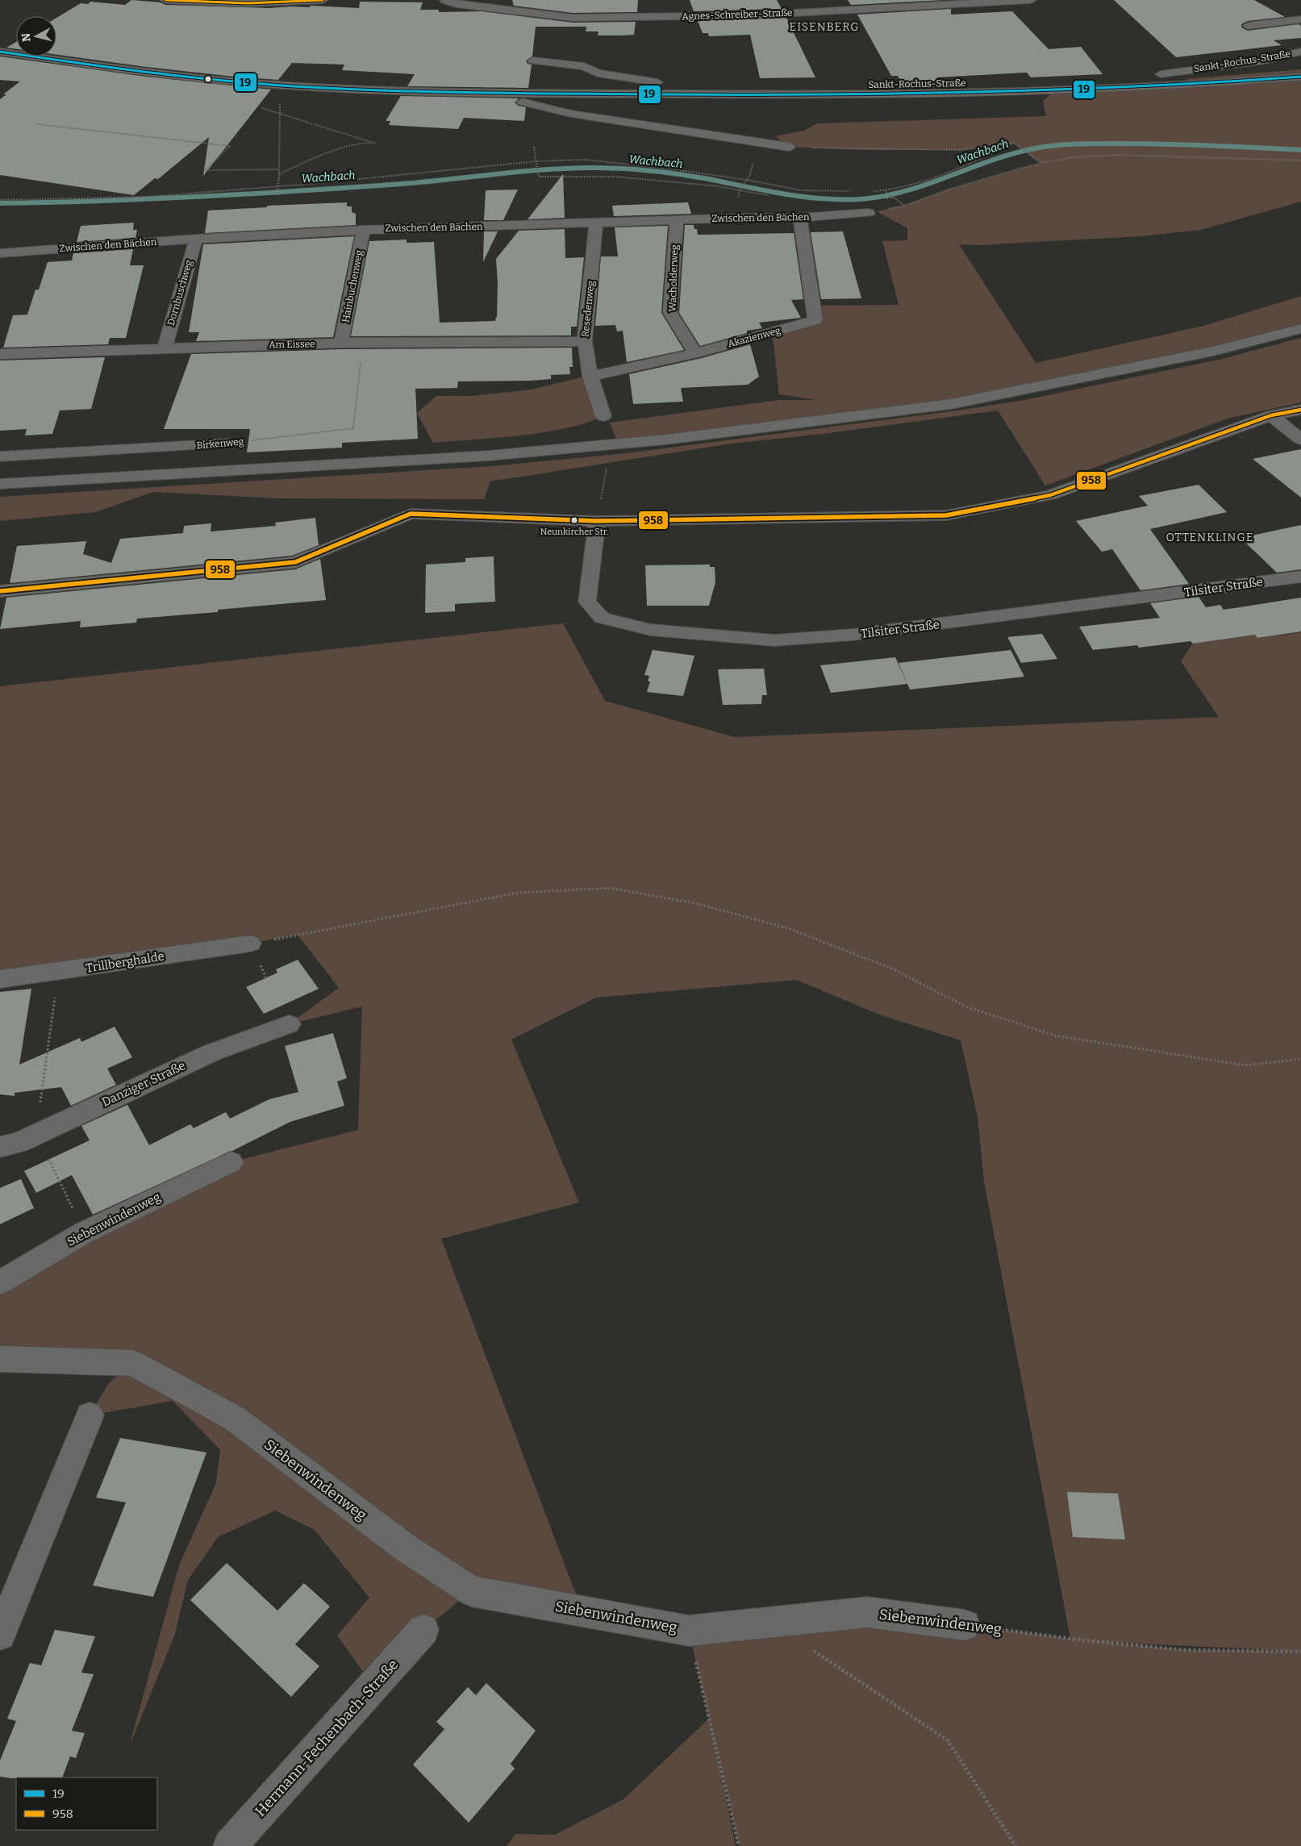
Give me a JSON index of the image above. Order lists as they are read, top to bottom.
{
  "streets": {
    "street": [
      "Agnes-Schreiber-Straße",
      "Sankt-Rochus-Straße",
      "Zwischen den Bächen",
      "Wacholderweg",
      "Hainbuchenweg",
      "Dornbuschweg",
      "Resedenweg",
      "Akazienweg",
      "Am Eissee",
      "Birkenweg",
      "Tilsiter Straße",
      "Trillberghalde",
      "Danziger Straße",
      "Siebenwindenweg",
      "Hermann-Fechenbach-Straße"
    ]
  },
  "crossings": [
    ["Zwischen den Bächen", "Wacholderweg"],
    ["Zwischen den Bächen", "Hainbuchenweg"],
    ["Zwischen den Bächen", "Dornbuschweg"],
    ["Zwischen den Bächen", "Resedenweg"],
    ["Zwischen den Bächen", "Akazienweg"],
    ["Wacholderweg", "Akazienweg"],
    ["Hainbuchenweg", "Am Eissee"],
    ["Dornbuschweg", "Am Eissee"],
    ["Resedenweg", "Akazienweg"],
    ["Resedenweg", "Am Eissee"],
    ["Am Eissee", "Birkenweg"]
  ],
  "districts": ["EISENBERG", "OTTENKLINGE"],
  "water": ["Wachbach"],
  "places": ["Neunkircher Str."],
  "lines": ["transit line 958", "transit line 19"],
  "legend": ["19", "958"],
  "north": "left"
}
